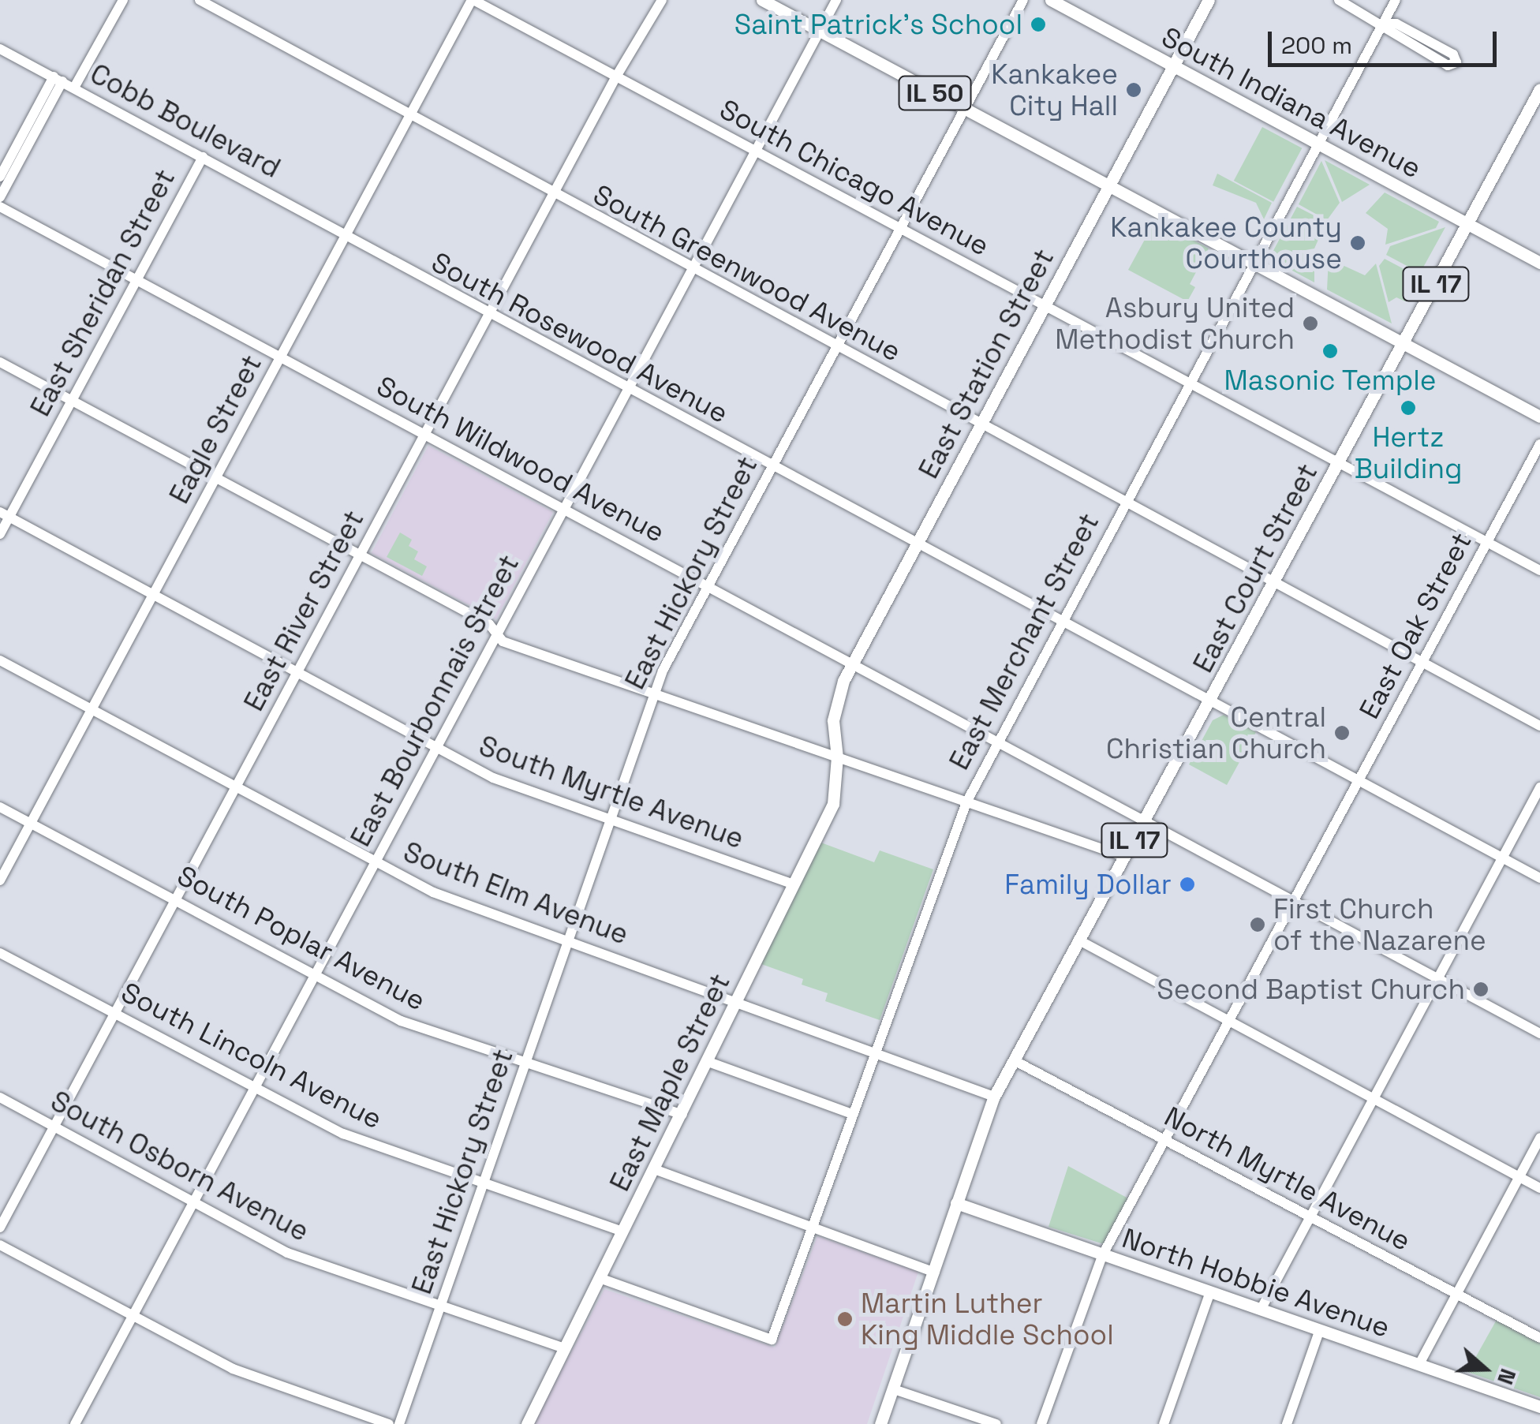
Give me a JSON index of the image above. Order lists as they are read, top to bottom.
{
  "streets": {
    "main road": [
      "IL 50",
      "South Indiana Avenue",
      "IL 17",
      "East Station Street",
      "East Court Street",
      "East Maple Street",
      "North Hobbie Avenue"
    ],
    "street": [
      "Cobb Boulevard",
      "South Chicago Avenue",
      "South Greenwood Avenue",
      "East Sheridan Street",
      "South Rosewood Avenue",
      "Eagle Street",
      "South Wildwood Avenue",
      "East Hickory Street",
      "East River Street",
      "East Oak Street",
      "East Merchant Street",
      "East Bourbonnais Street",
      "South Myrtle Avenue",
      "South Elm Avenue",
      "South Poplar Avenue",
      "South Lincoln Avenue",
      "South Osborn Avenue",
      "North Myrtle Avenue"
    ]
  },
  "crossings": [
    ["IL 50", "East Station Street"],
    ["IL 50", "East Court Street"],
    ["IL 50", "East Hickory Street"],
    ["IL 50", "East Merchant Street"],
    ["IL 50", "East Bourbonnais Street"],
    ["South Indiana Avenue", "East Station Street"],
    ["South Indiana Avenue", "East Court Street"],
    ["South Indiana Avenue", "East Merchant Street"],
    ["Cobb Boulevard", "East Sheridan Street"],
    ["Cobb Boulevard", "South Rosewood Avenue"],
    ["Cobb Boulevard", "Eagle Street"],
    ["South Chicago Avenue", "East Station Street"],
    ["South Chicago Avenue", "Eagle Street"],
    ["South Chicago Avenue", "East Court Street"],
    ["South Chicago Avenue", "East Hickory Street"],
    ["South Chicago Avenue", "East River Street"],
    ["South Chicago Avenue", "East Oak Street"],
    ["South Chicago Avenue", "East Merchant Street"],
    ["South Chicago Avenue", "East Bourbonnais Street"],
    ["South Greenwood Avenue", "East Station Street"],
    ["South Greenwood Avenue", "Eagle Street"],
    ["South Greenwood Avenue", "East Court Street"],
    ["South Greenwood Avenue", "East Hickory Street"],
    ["South Greenwood Avenue", "East River Street"],
    ["South Greenwood Avenue", "East Oak Street"],
    ["South Greenwood Avenue", "East Merchant Street"],
    ["South Greenwood Avenue", "East Bourbonnais Street"],
    ["East Sheridan Street", "South Wildwood Avenue"],
    ["East Sheridan Street", "South Myrtle Avenue"],
    ["South Rosewood Avenue", "East Station Street"],
    ["South Rosewood Avenue", "Eagle Street"],
    ["South Rosewood Avenue", "East Court Street"],
    ["South Rosewood Avenue", "East Hickory Street"],
    ["South Rosewood Avenue", "East River Street"],
    ["South Rosewood Avenue", "East Oak Street"],
    ["South Rosewood Avenue", "East Merchant Street"],
    ["South Rosewood Avenue", "East Bourbonnais Street"],
    ["East Station Street", "South Wildwood Avenue"],
    ["East Station Street", "East Maple Street"],
    ["Eagle Street", "South Wildwood Avenue"],
    ["Eagle Street", "South Myrtle Avenue"],
    ["Eagle Street", "South Elm Avenue"],
    ["Eagle Street", "South Poplar Avenue"],
    ["South Wildwood Avenue", "East Court Street"],
    ["South Wildwood Avenue", "East Hickory Street"],
    ["South Wildwood Avenue", "East River Street"],
    ["South Wildwood Avenue", "East Oak Street"],
    ["South Wildwood Avenue", "East Merchant Street"],
    ["South Wildwood Avenue", "East Bourbonnais Street"],
    ["East Court Street", "South Elm Avenue"],
    ["East Court Street", "North Myrtle Avenue"],
    ["East Court Street", "North Hobbie Avenue"],
    ["East Hickory Street", "South Myrtle Avenue"],
    ["East Hickory Street", "South Elm Avenue"],
    ["East Hickory Street", "South Poplar Avenue"],
    ["East Hickory Street", "South Lincoln Avenue"],
    ["East Hickory Street", "South Osborn Avenue"],
    ["East River Street", "South Myrtle Avenue"],
    ["East River Street", "South Elm Avenue"],
    ["East River Street", "South Poplar Avenue"],
    ["East River Street", "South Lincoln Avenue"],
    ["East River Street", "South Osborn Avenue"],
    ["East Oak Street", "North Myrtle Avenue"],
    ["East Oak Street", "North Hobbie Avenue"],
    ["East Merchant Street", "South Elm Avenue"],
    ["East Merchant Street", "East Maple Street"],
    ["East Bourbonnais Street", "South Myrtle Avenue"],
    ["East Bourbonnais Street", "South Elm Avenue"],
    ["East Bourbonnais Street", "South Poplar Avenue"],
    ["East Bourbonnais Street", "South Lincoln Avenue"],
    ["East Bourbonnais Street", "South Osborn Avenue"],
    ["South Myrtle Avenue", "East Maple Street"],
    ["South Elm Avenue", "East Maple Street"],
    ["South Poplar Avenue", "East Maple Street"],
    ["South Lincoln Avenue", "East Maple Street"],
    ["East Maple Street", "South Osborn Avenue"]
  ],
  "places": [
    "Saint Patrick's School",
    "Kankakee City Hall",
    "Kankakee County Courthouse",
    "Asbury United Methodist Church",
    "Masonic Temple",
    "Hertz Building",
    "Central Christian Church",
    "Family Dollar",
    "First Church of the Nazarene",
    "Second Baptist Church",
    "Martin Luther King Middle School"
  ],
  "scale_bar": "200 m",
  "north": "right"
}
